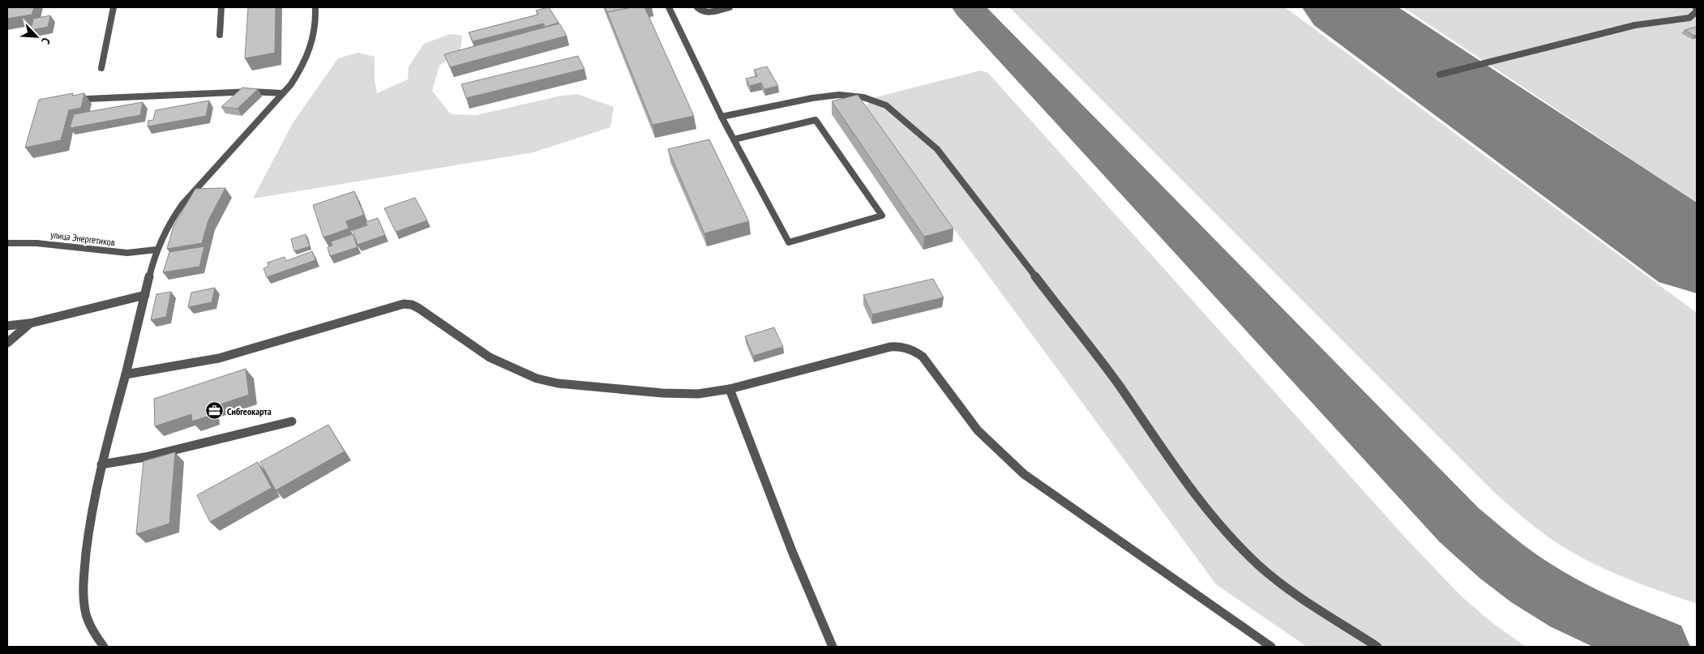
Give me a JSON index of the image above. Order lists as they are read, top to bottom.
{
  "streets": {
    "street": ["улица Энергетиков"]
  },
  "places": {
    "office": ["Сибгеокарта"]
  },
  "north": "bottom right"
}
